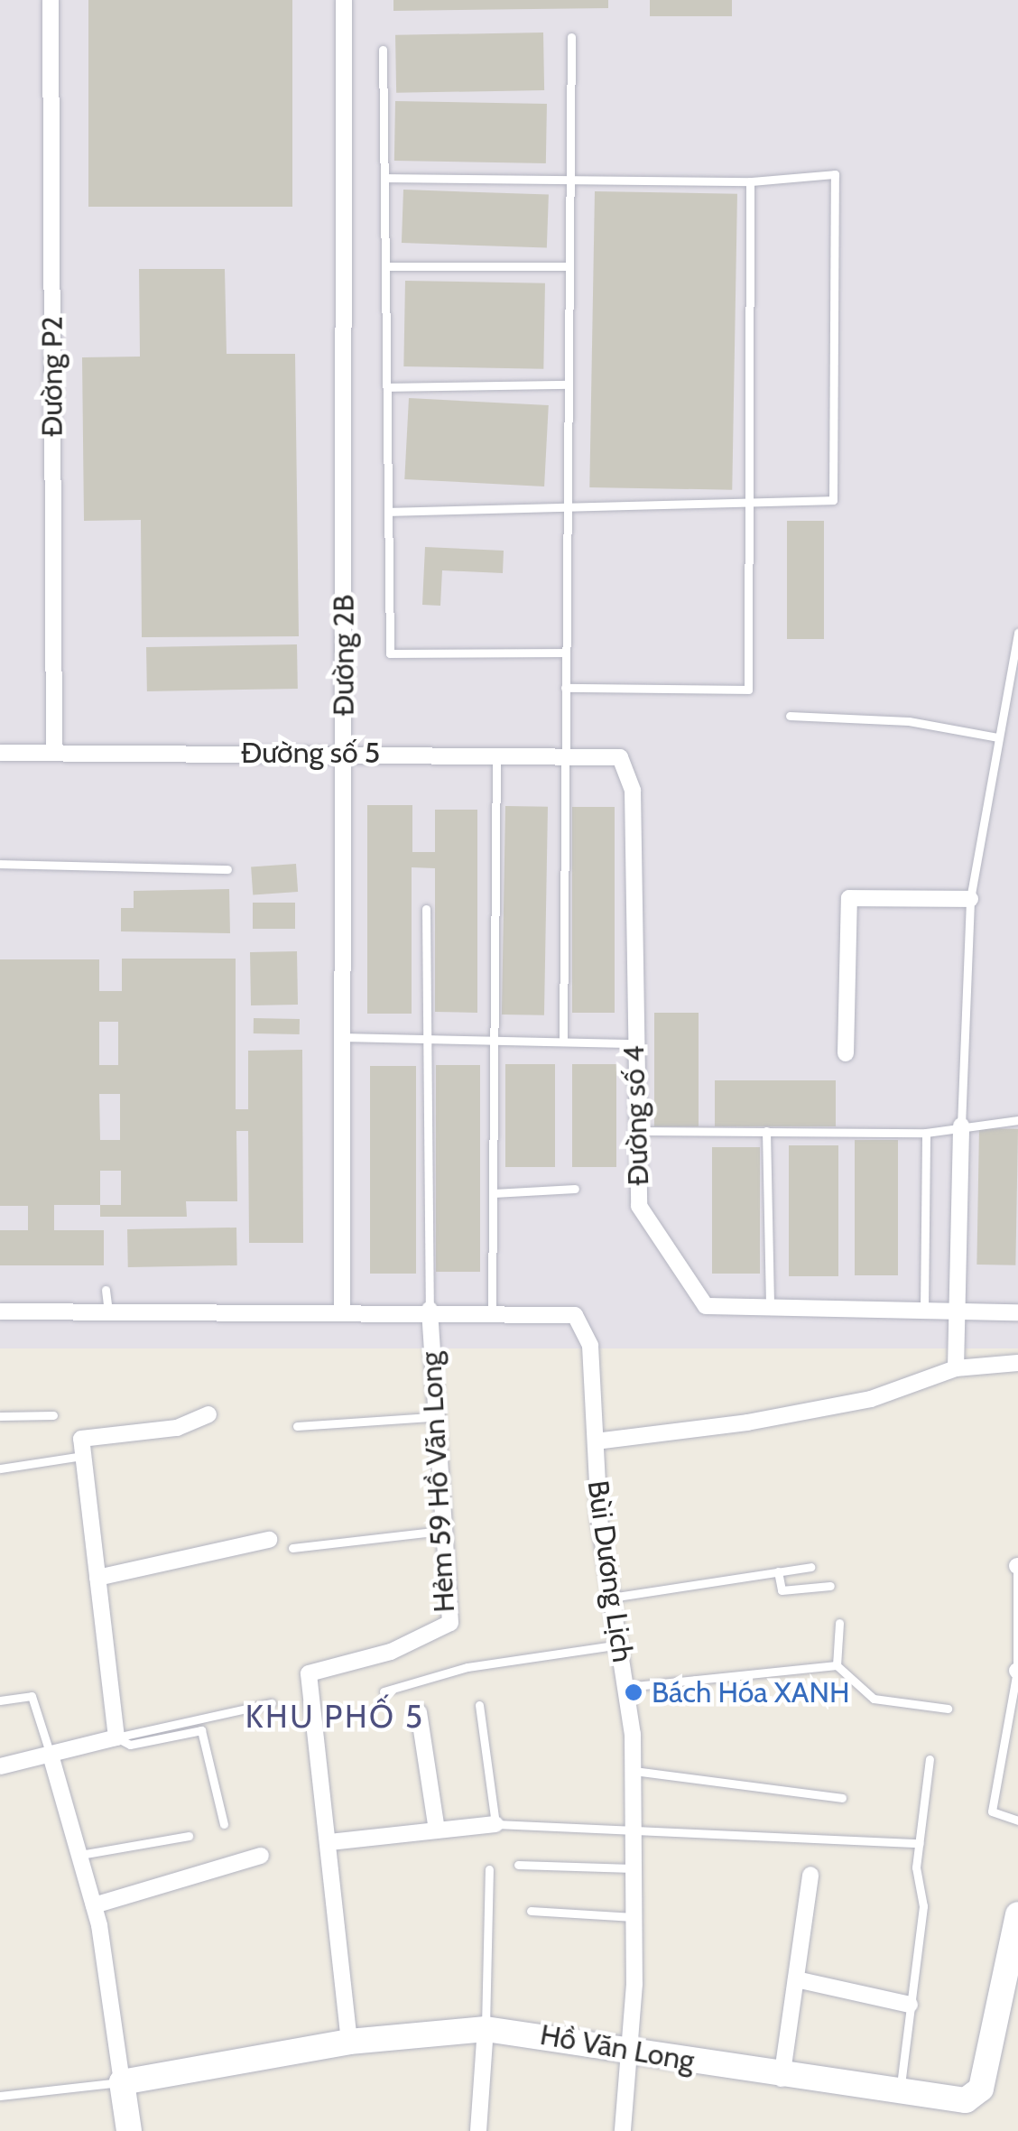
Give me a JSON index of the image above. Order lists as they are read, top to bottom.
{
  "streets": {
    "street": [
      "Đường P2",
      "Đường 2B",
      "Đường số 5",
      "Đường số 4",
      "Hẻm 59 Hồ Văn Long",
      "Bùi Dương Lịch",
      "Hồ Văn Long"
    ]
  },
  "crossings": [
    ["Đường P2", "Đường số 5"],
    ["Đường 2B", "Đường số 5"],
    ["Đường số 5", "Đường số 4"],
    ["Hẻm 59 Hồ Văn Long", "Hồ Văn Long"],
    ["Bùi Dương Lịch", "Hồ Văn Long"]
  ],
  "districts": ["KHU PHỐ 5"],
  "places": ["Bách Hóa XANH"]
}
